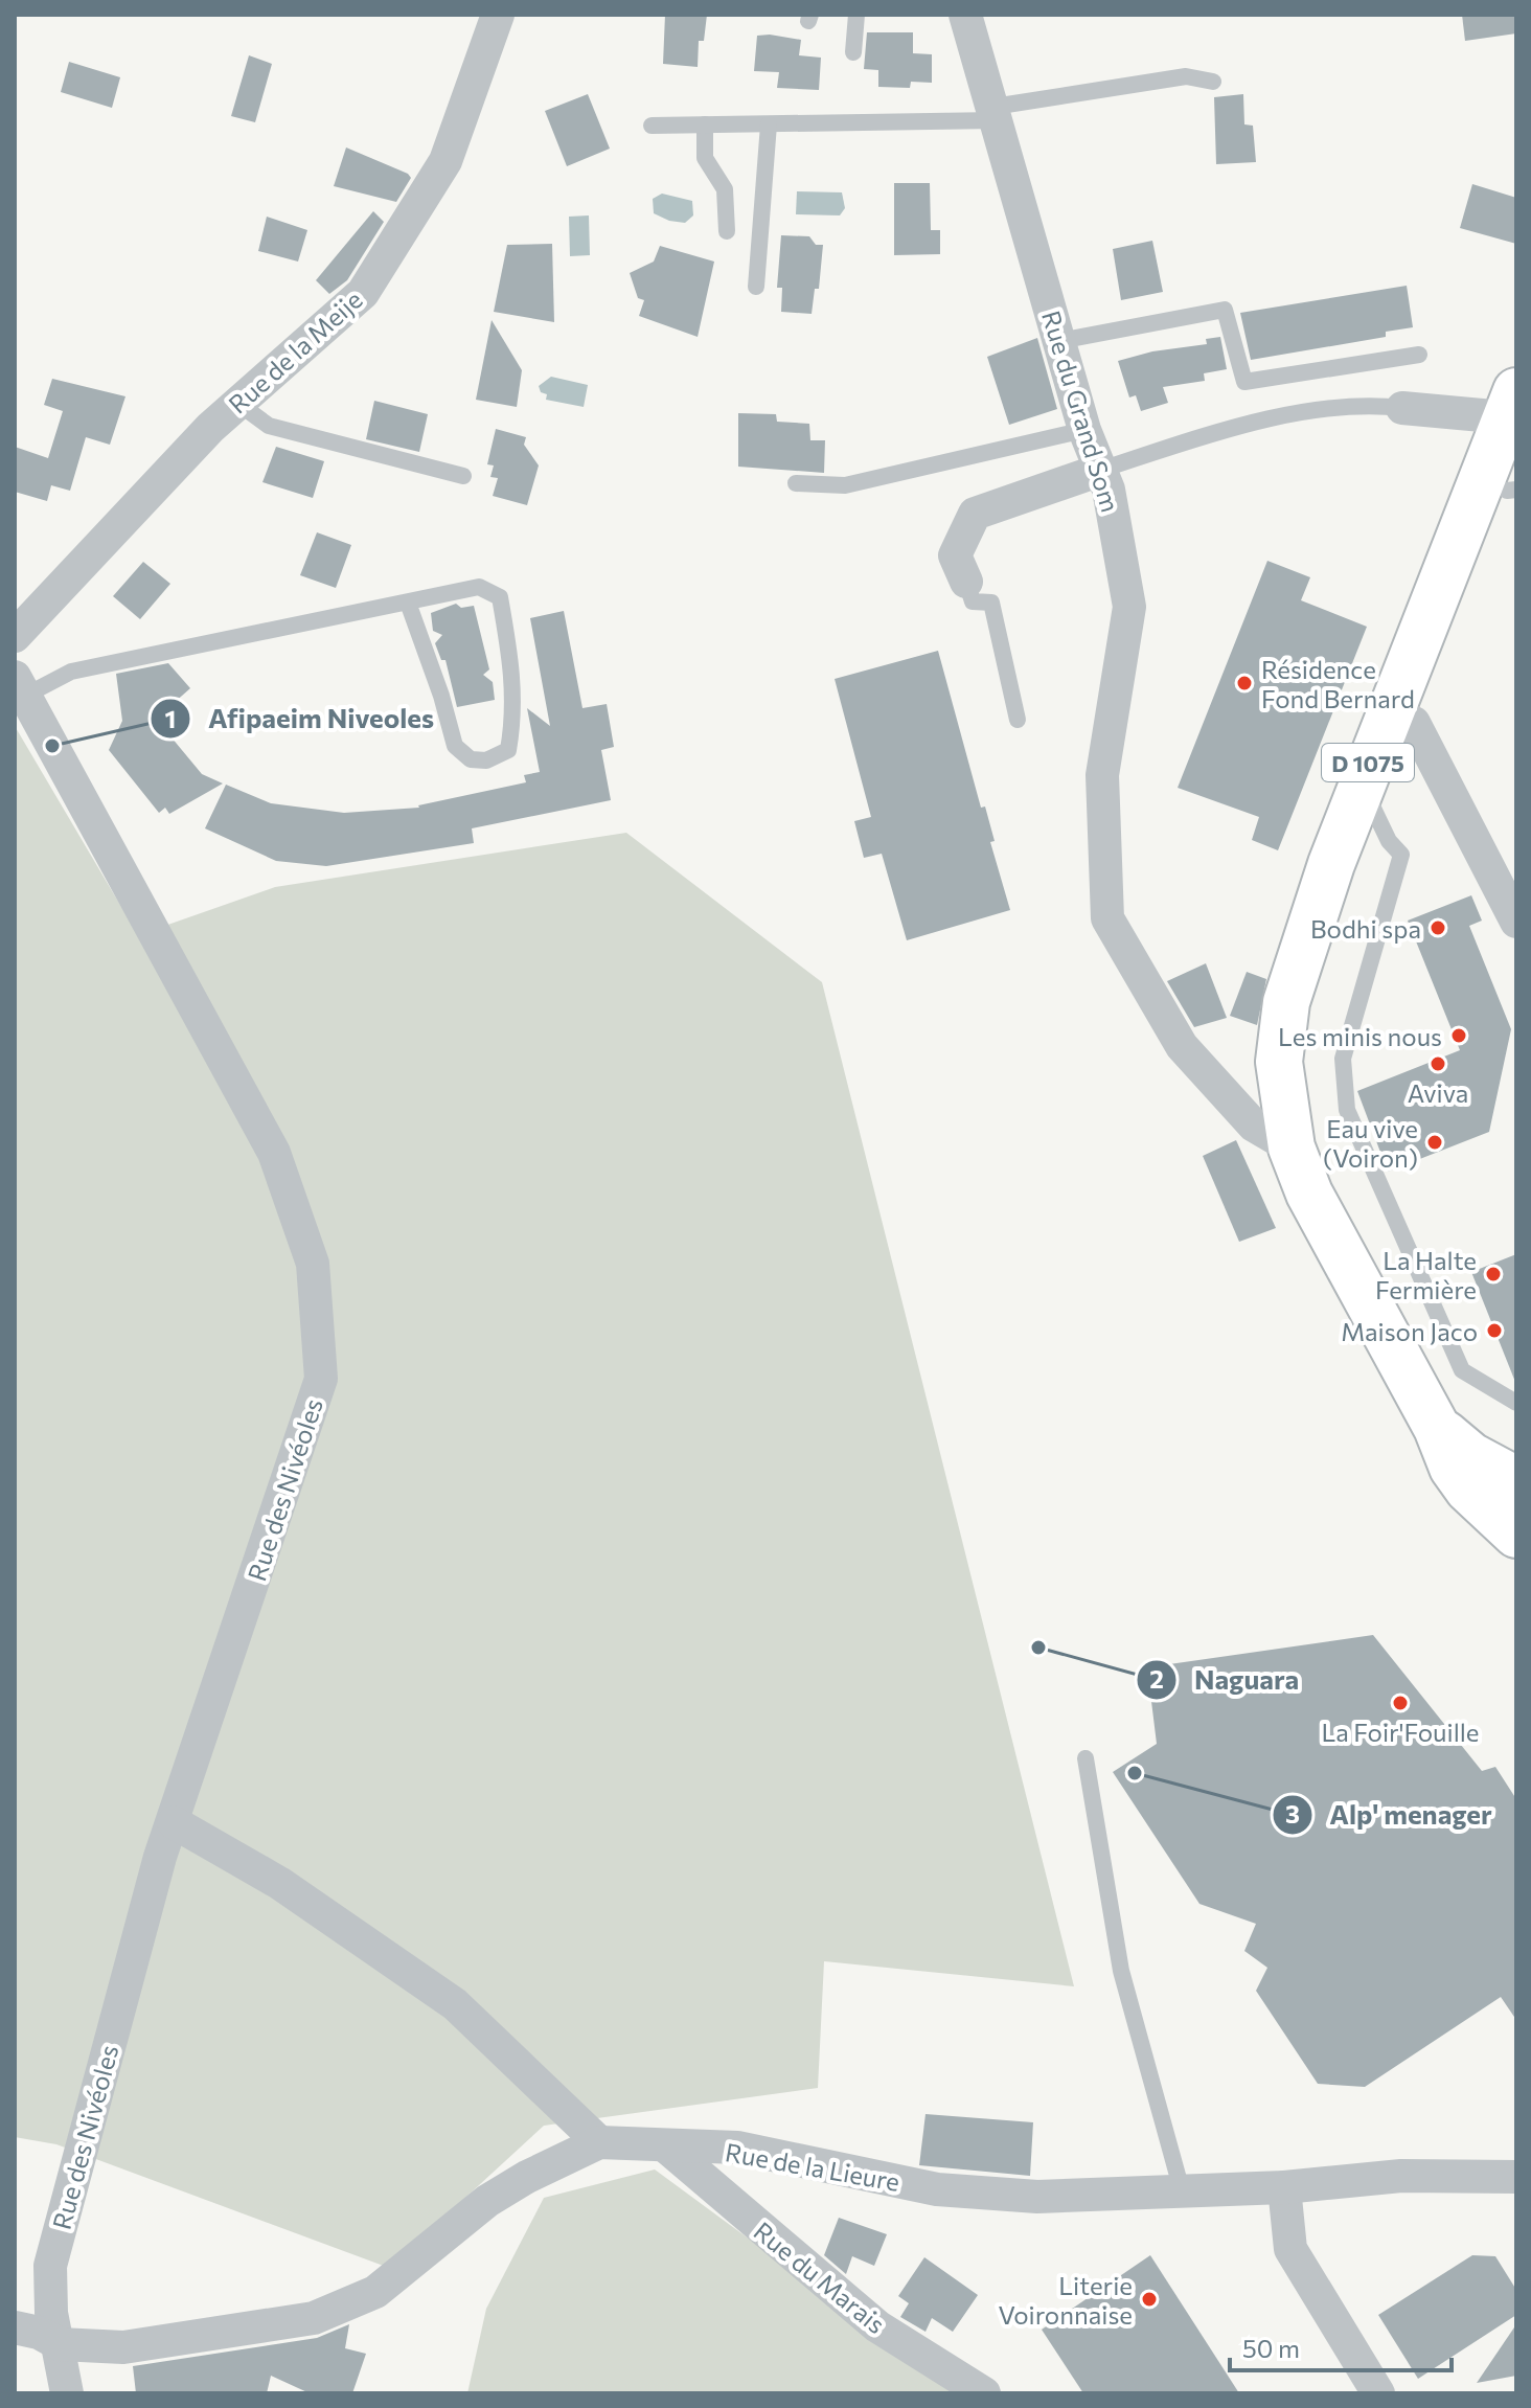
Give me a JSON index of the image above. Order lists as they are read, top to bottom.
{
  "streets": {
    "main road": ["D 1075"],
    "street": [
      "Rue de la Meije",
      "Rue du Grand Som",
      "Rue des Nivéoles",
      "Rue de la Lieure",
      "Rue du Marais"
    ]
  },
  "crossings": [
    ["Rue du Grand Som", "D 1075"],
    ["Rue des Nivéoles", "Rue de la Lieure"],
    ["Rue de la Lieure", "Rue du Marais"]
  ],
  "places": [
    "Résidence Fond Bernard",
    "Afipaeim Niveoles",
    "Bodhi spa",
    "Les minis nous",
    "Aviva",
    "Eau vive (Voiron)",
    "La Halte Fermière",
    "Maison Jaco",
    "Naguara",
    "La Foir'Fouille",
    "Alp' menager",
    "Literie Voironnaise"
  ],
  "scale_bar": "50 m"
}
